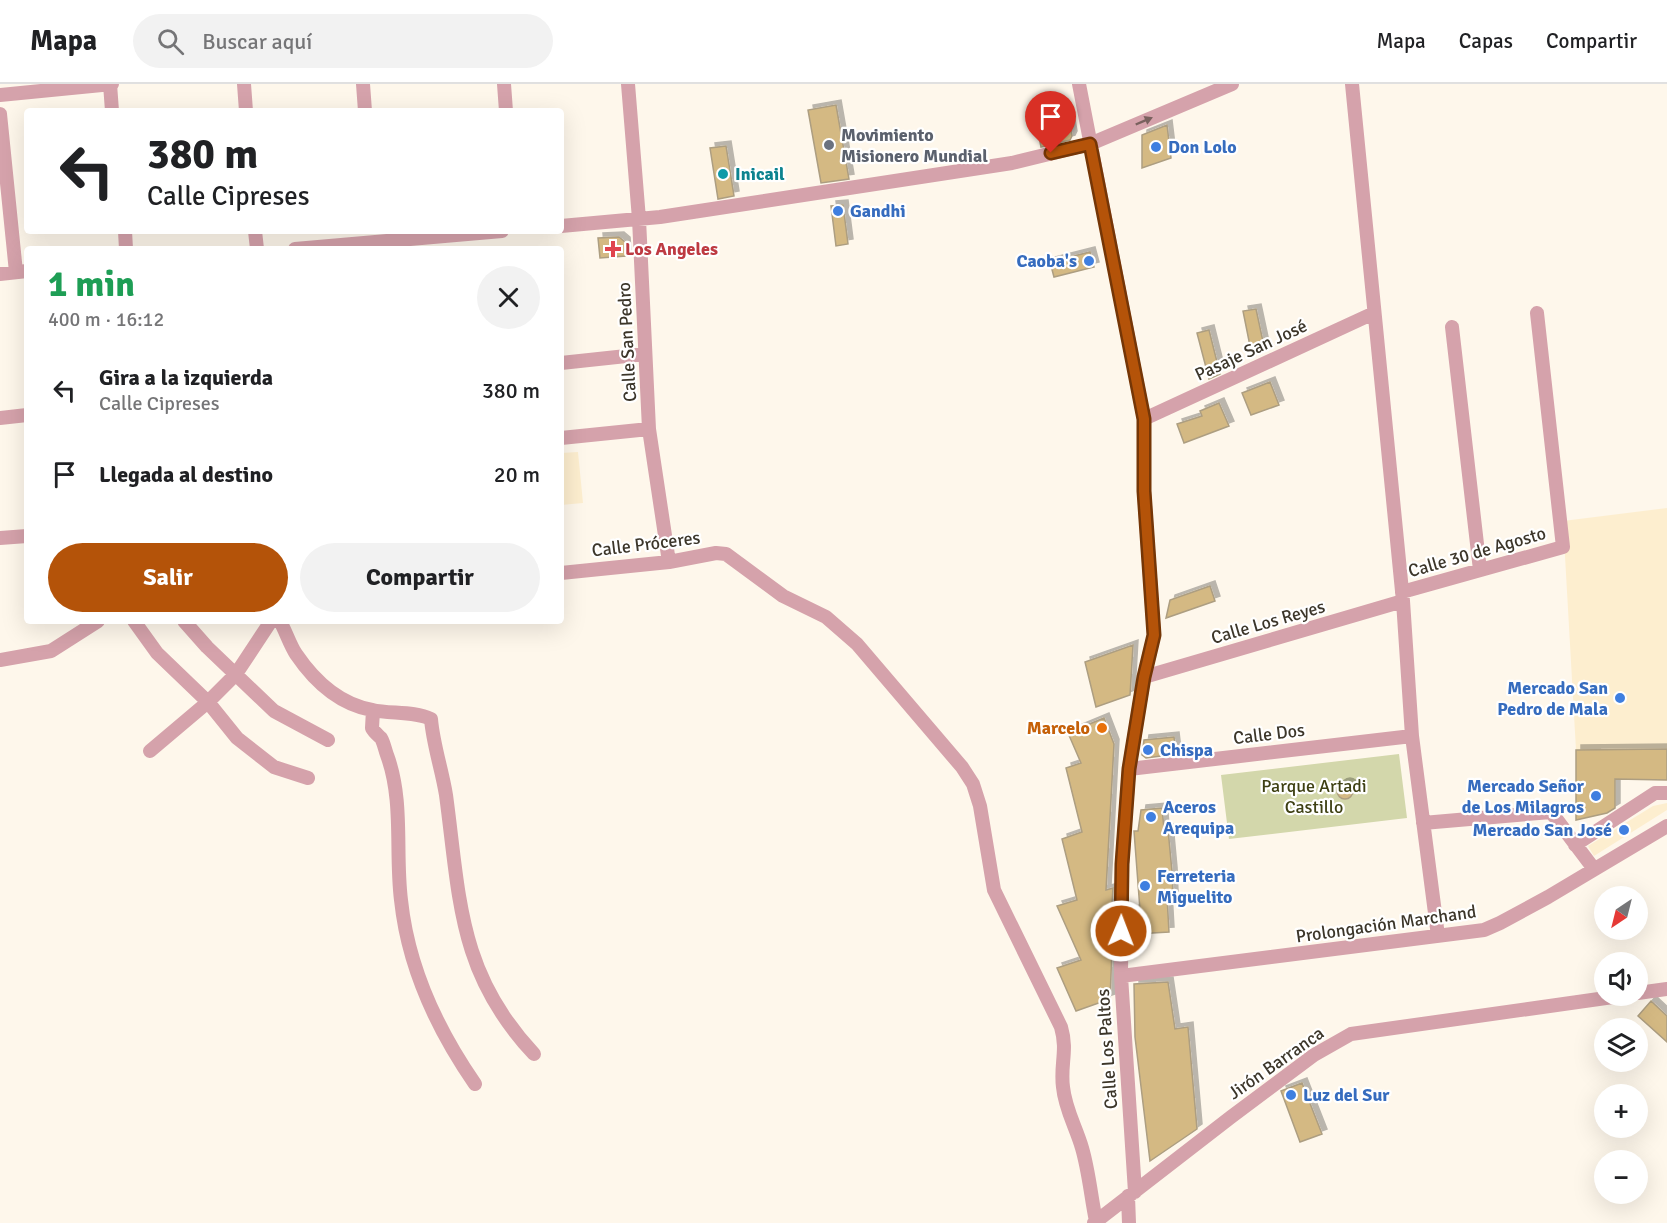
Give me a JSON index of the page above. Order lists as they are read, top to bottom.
{
  "streets": {
    "street": [
      "Calle San Pedro",
      "Pasaje San José",
      "Calle Próceres",
      "Calle 30 de Agosto",
      "Calle Los Reyes",
      "Calle Dos",
      "Prolongación Marchand",
      "Calle Los Paltos",
      "Jirón Barranca"
    ]
  },
  "crossings": [
    ["Calle San Pedro", "Calle Próceres"],
    ["Pasaje San José", "Calle Los Paltos"],
    ["Calle Próceres", "Jirón Barranca"],
    ["Calle 30 de Agosto", "Calle Los Reyes"],
    ["Calle Los Reyes", "Calle Los Paltos"],
    ["Calle Dos", "Calle Los Paltos"],
    ["Prolongación Marchand", "Calle Los Paltos"],
    ["Calle Los Paltos", "Jirón Barranca"]
  ],
  "parks": ["Parque Artadi Castillo"],
  "places": {
    "other": [
      "Movimiento Misionero Mundial",
      "Don Lolo",
      "Inicail",
      "Gandhi",
      "Caoba's",
      "Mercado San Pedro de Mala",
      "Marcelo",
      "Chispa",
      "Mercado Señor de Los Milagros",
      "Aceros Arequipa",
      "Mercado San José",
      "Ferreteria Miguelito",
      "Luz del Sur"
    ],
    "health": ["Los Angeles"]
  },
  "north": "bottom left",
  "page": {
    "header": "Mapa",
    "search": "Buscar aquí",
    "nav": ["Mapa", "Capas", "Compartir"],
    "turn": ["380 m", "Calle Cipreses"],
    "heading": ["1 min", "400 m · 16:12"],
    "list": [
      {
        "name": "Gira a la izquierda",
        "note": "Calle Cipreses",
        "value": "380 m"
      },
      {
        "name": "Llegada al destino",
        "value": "20 m"
      }
    ],
    "buttons": ["Salir", "Compartir"],
    "map_buttons": ["+", "−"]
  }
}
